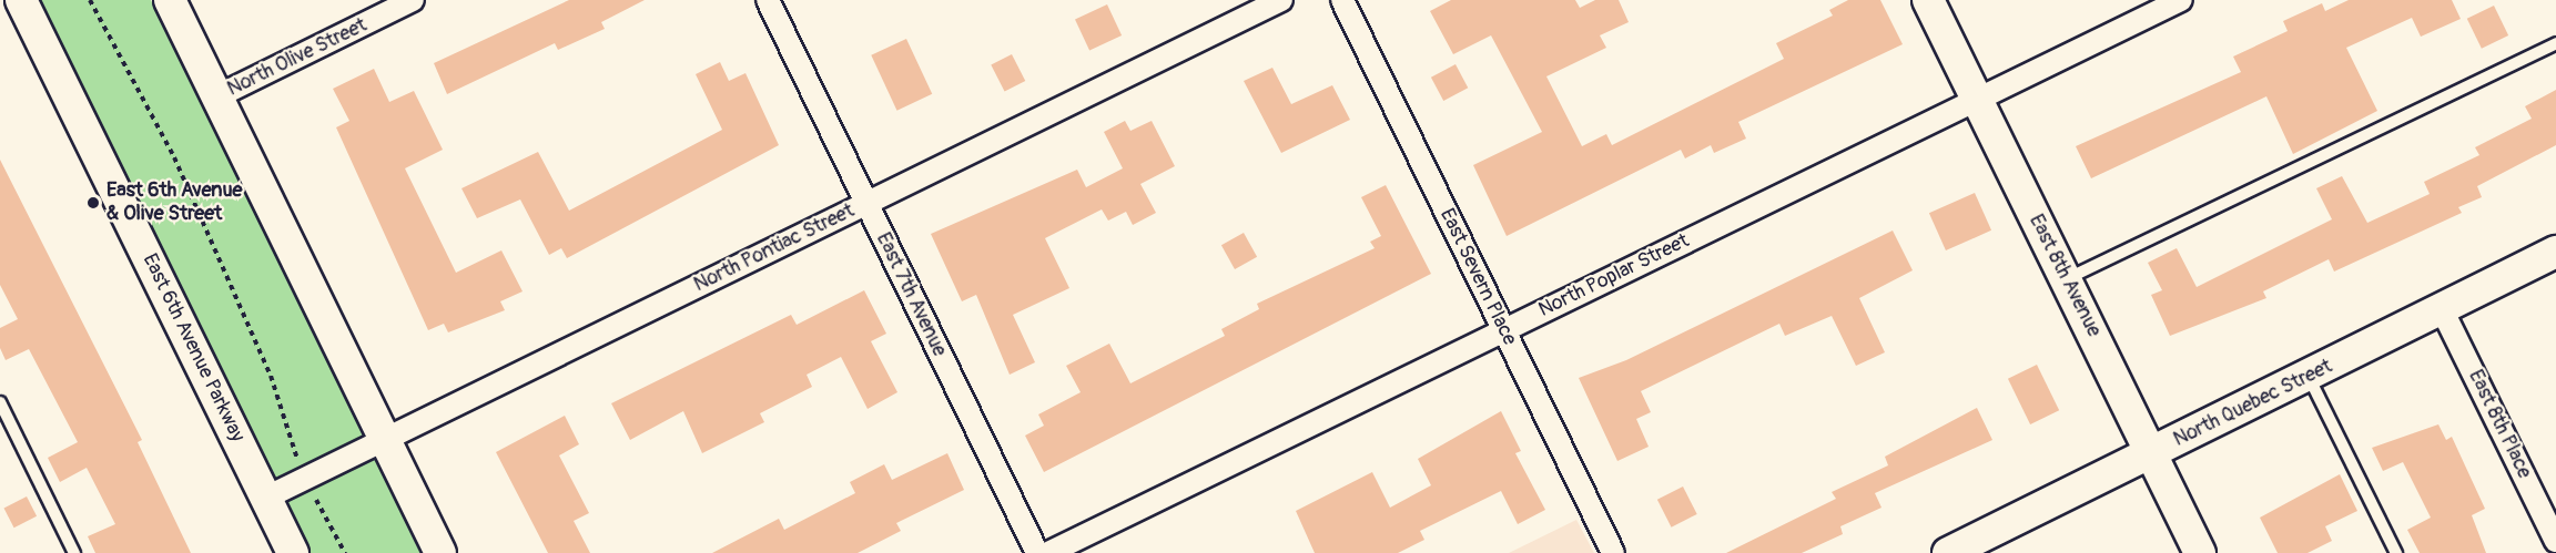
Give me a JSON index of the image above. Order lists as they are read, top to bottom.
{
  "streets": {
    "main road": ["East 8th Avenue", "East 6th Avenue Parkway", "North Quebec Street"],
    "street": [
      "North Olive Street",
      "North Pontiac Street",
      "North Poplar Street",
      "East Severn Place",
      "East 7th Avenue",
      "East 8th Place"
    ]
  },
  "crossings": [
    ["North Pontiac Street", "East 7th Avenue"],
    ["North Pontiac Street", "East 6th Avenue Parkway"],
    ["North Poplar Street", "East 8th Avenue"],
    ["North Poplar Street", "East Severn Place"],
    ["East 8th Avenue", "North Quebec Street"],
    ["North Quebec Street", "East 8th Place"]
  ],
  "places": ["East 6th Avenue & Olive Street"]
}
